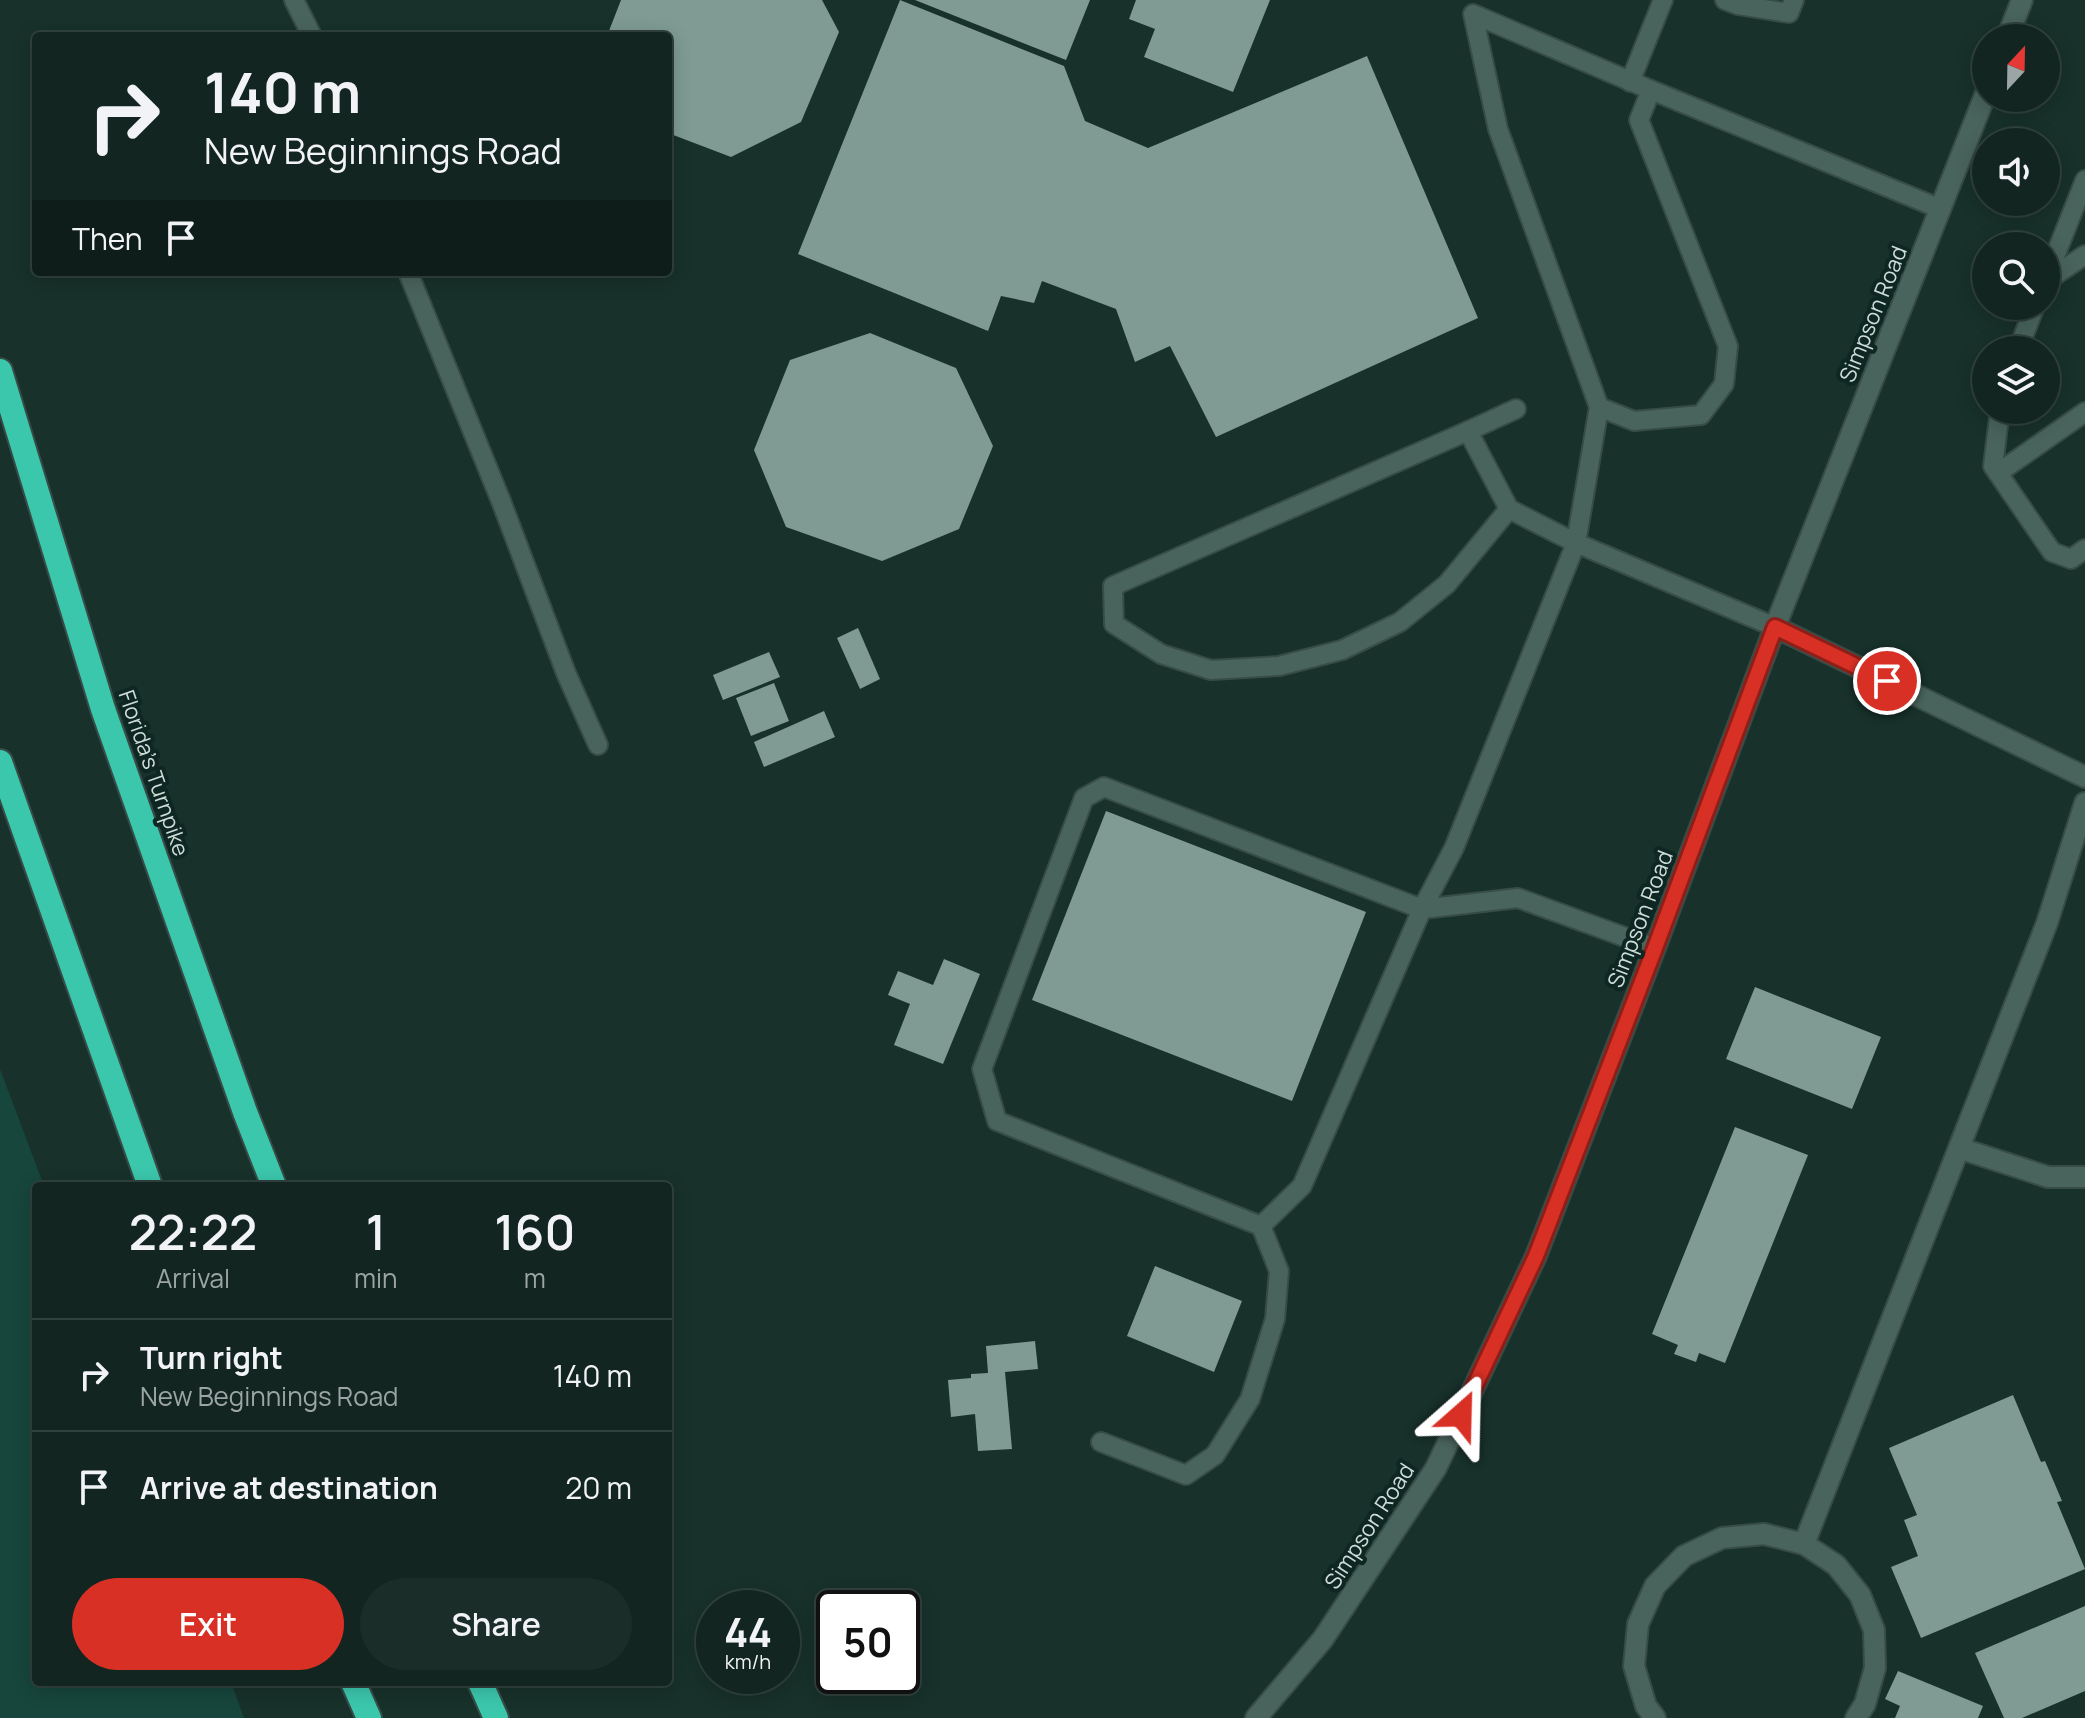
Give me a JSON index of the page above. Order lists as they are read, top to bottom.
{
  "streets": {
    "highway": ["Florida's Turnpike"],
    "main road": ["Simpson Road"]
  },
  "north": "top",
  "page": {
    "turn": ["140 m", "New Beginnings Road"],
    "then": "Then",
    "eta": [
      "22:22",
      "Arrival",
      "1",
      "min",
      "160",
      "m"
    ],
    "list": [
      {
        "name": "Turn right",
        "note": "New Beginnings Road",
        "value": "140 m"
      },
      {
        "name": "Arrive at destination",
        "value": "20 m"
      }
    ],
    "buttons": ["Exit", "Share"],
    "speed": "44 km/h",
    "limit": "50"
  }
}
